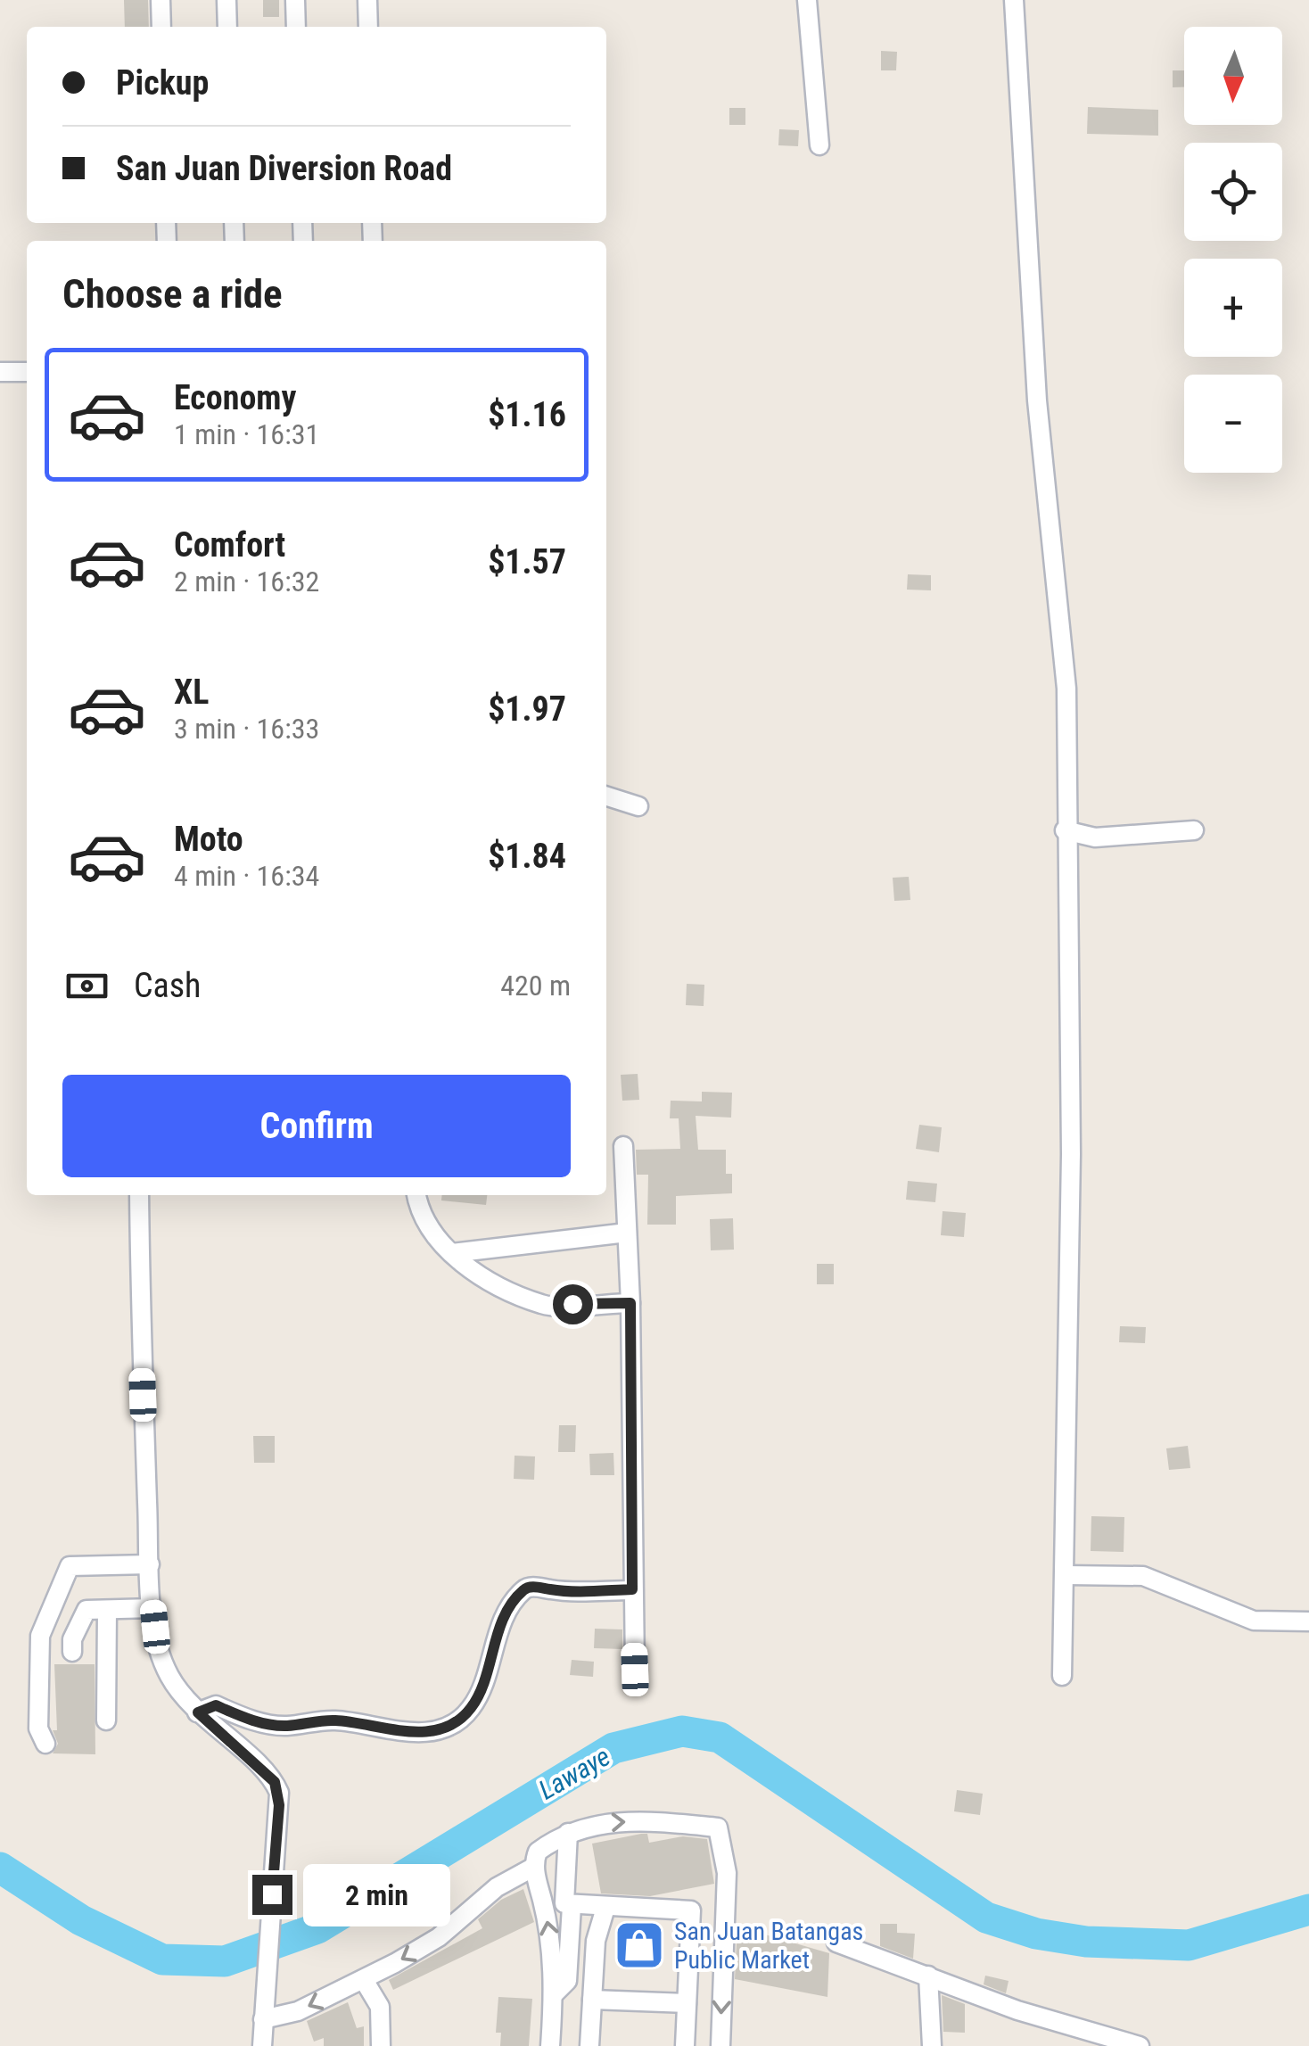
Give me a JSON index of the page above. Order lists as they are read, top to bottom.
{
  "water": ["Lawaye"],
  "places": {
    "shop": ["San Juan Batangas Public Market"]
  },
  "north": "bottom",
  "page": {
    "map_buttons": ["+", "−"],
    "banner": ["Pickup", "San Juan Diversion Road"],
    "heading": "Choose a ride",
    "list": [
      {
        "name": "Economy",
        "note": "1 min · 16:31",
        "value": "$1.16"
      },
      {
        "name": "Comfort",
        "note": "2 min · 16:32",
        "value": "$1.57"
      },
      {
        "name": "XL",
        "note": "3 min · 16:33",
        "value": "$1.97"
      },
      {
        "name": "Moto",
        "note": "4 min · 16:34",
        "value": "$1.84"
      }
    ],
    "pay": ["Cash", "420 m"],
    "buttons": "Confirm",
    "bubble": "2 min"
  }
}
